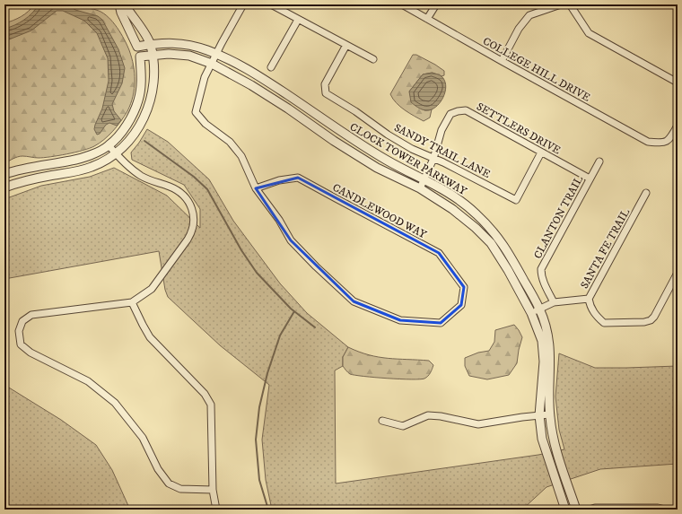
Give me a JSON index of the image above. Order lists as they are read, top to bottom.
{
  "streets": {
    "street": [
      "COLLEGE HILL DRIVE",
      "SETTLERS DRIVE",
      "SANDY TRAIL LANE",
      "CLOCK TOWER PARKWAY",
      "CANDLEWOOD WAY",
      "CLANTON TRAIL",
      "SANTA FE TRAIL"
    ]
  },
  "crossings": [
    ["SETTLERS DRIVE", "SANDY TRAIL LANE"],
    ["SETTLERS DRIVE", "CLOCK TOWER PARKWAY"],
    ["SETTLERS DRIVE", "CLANTON TRAIL"],
    ["CLOCK TOWER PARKWAY", "SANTA FE TRAIL"],
    ["CLANTON TRAIL", "SANTA FE TRAIL"]
  ]
}
